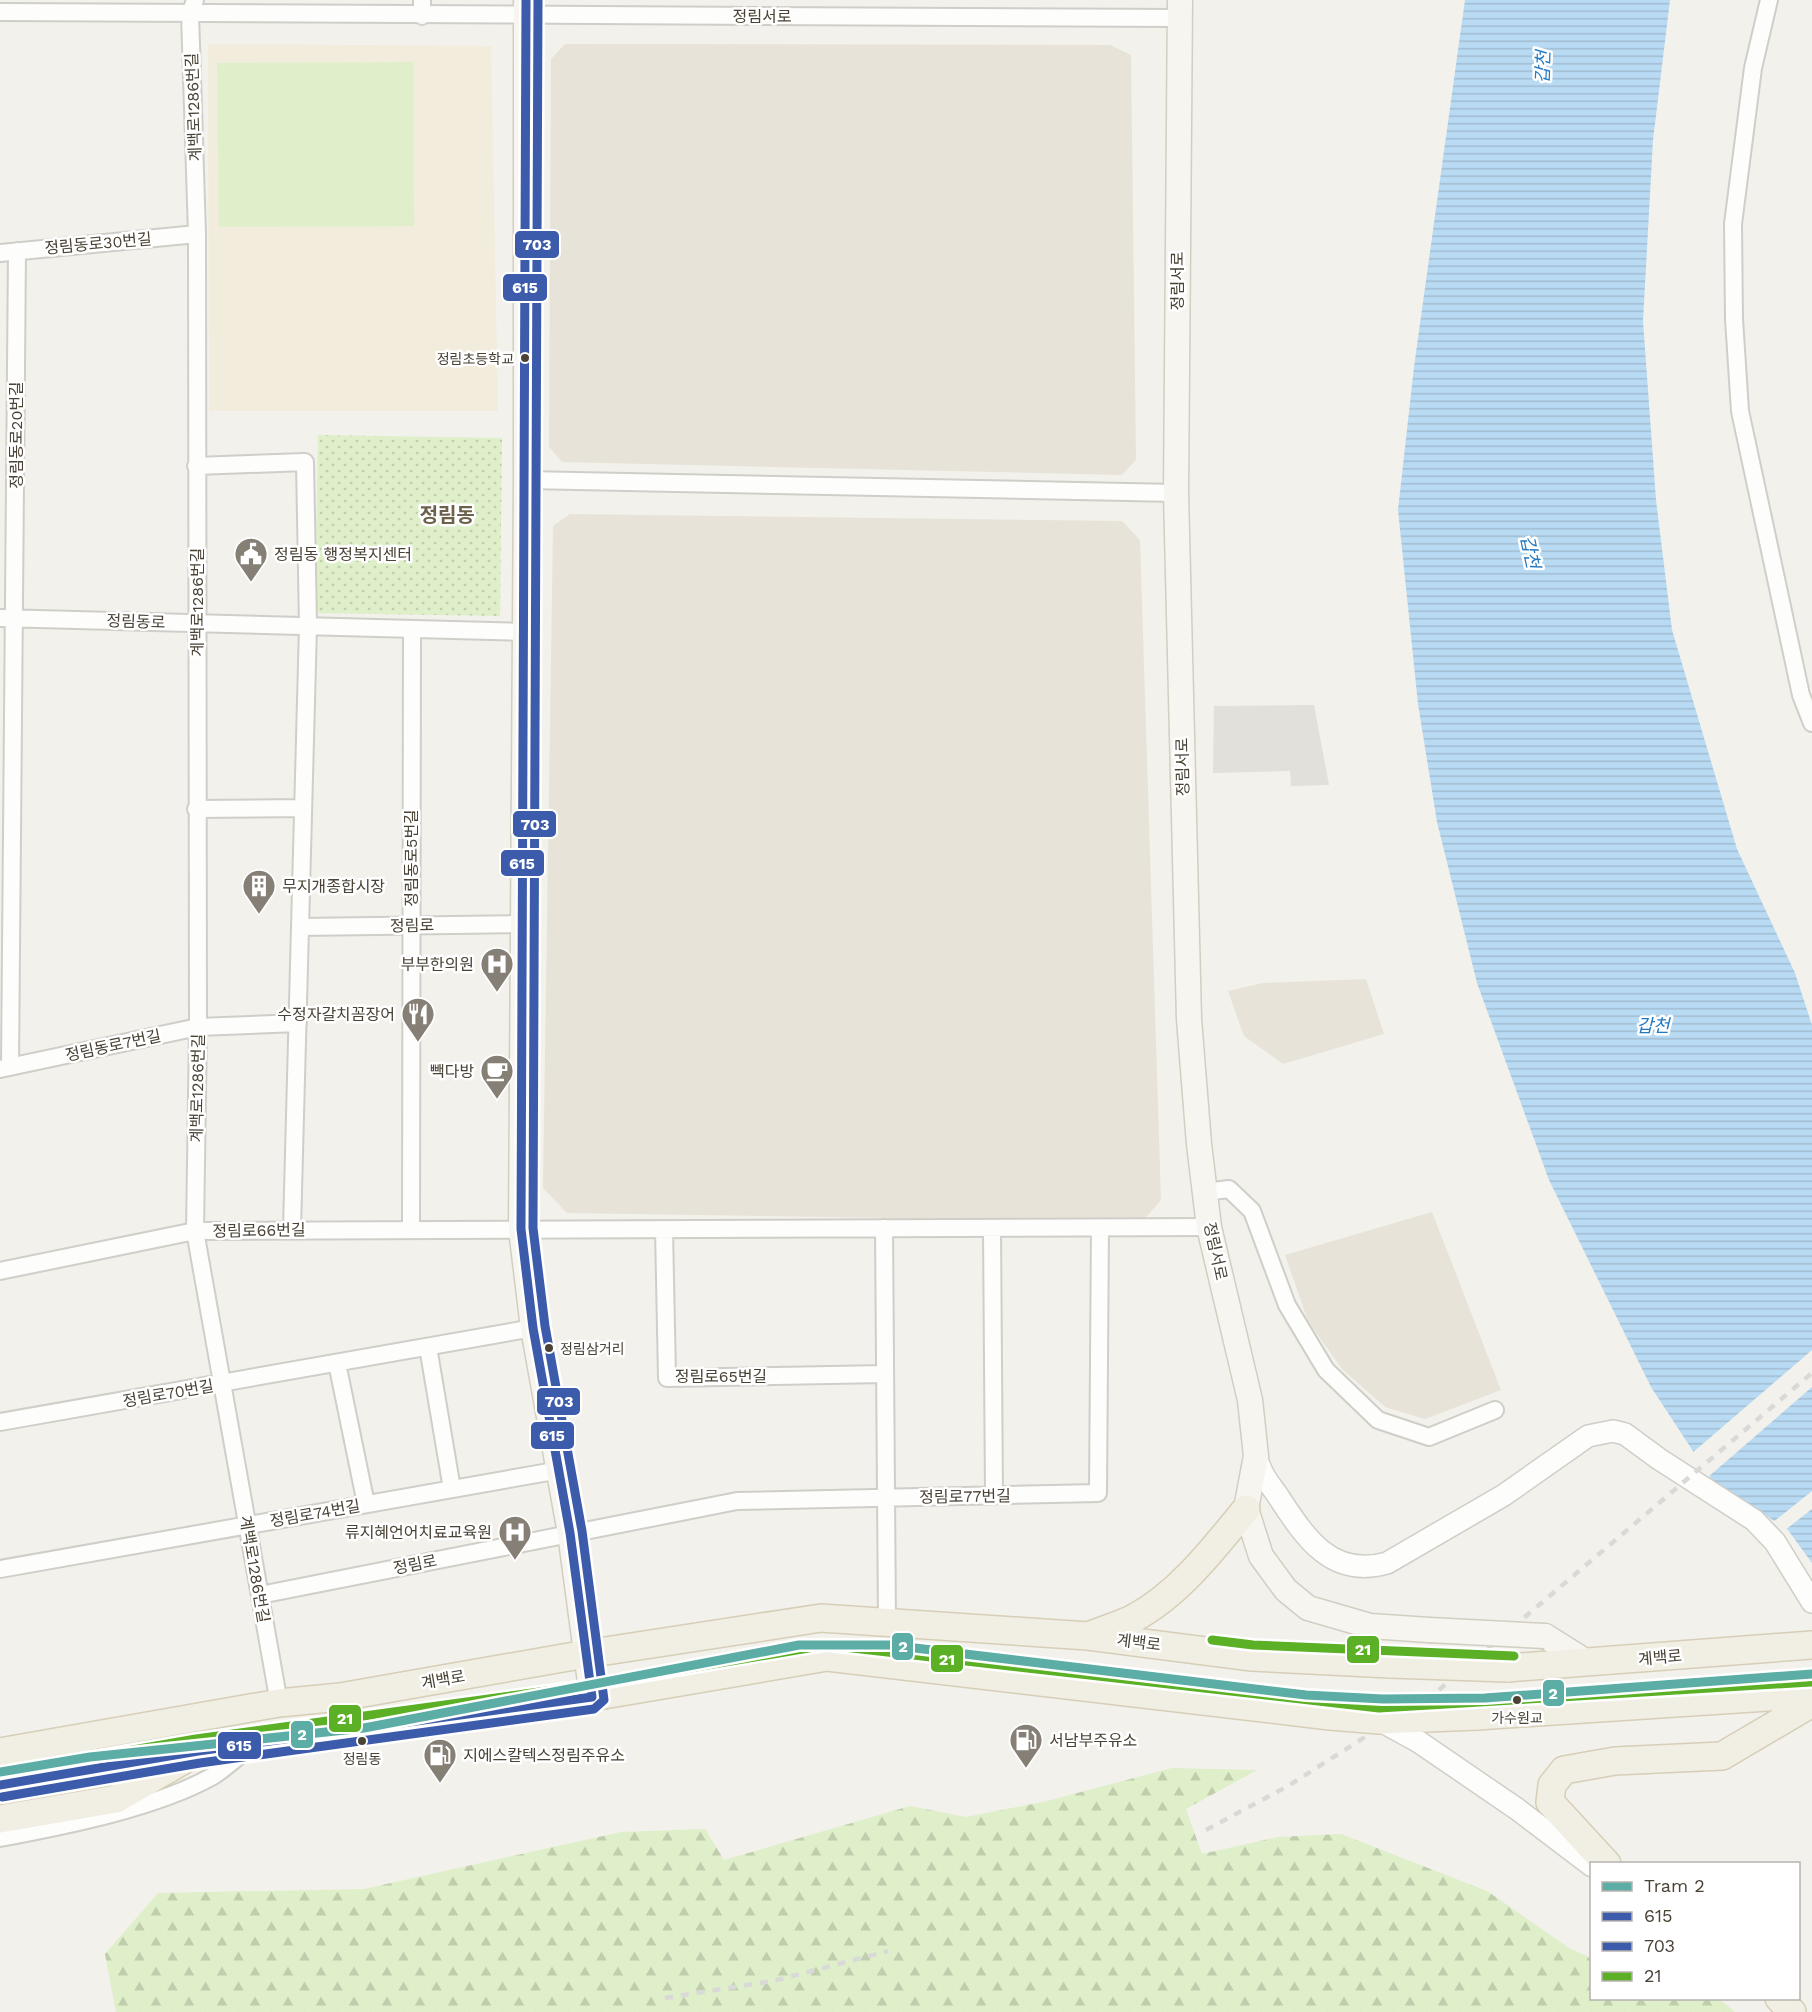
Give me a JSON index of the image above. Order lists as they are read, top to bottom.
{
  "streets": {
    "main road": ["정림서로", "계백로"],
    "street": [
      "계백로1286번길",
      "정림동로30번길",
      "정림동로20번길",
      "정림동로",
      "정림동로5번길",
      "정림로",
      "정림동로7번길",
      "정림로66번길",
      "정림로65번길",
      "정림로70번길",
      "정림로77번길",
      "정림로74번길"
    ]
  },
  "crossings": [
    ["정림서로", "계백로1286번길"],
    ["계백로1286번길", "정림동로30번길"],
    ["계백로1286번길", "정림동로"],
    ["계백로1286번길", "정림로"],
    ["계백로1286번길", "정림동로7번길"],
    ["계백로1286번길", "정림로66번길"],
    ["계백로1286번길", "정림로70번길"],
    ["계백로1286번길", "정림로74번길"],
    ["계백로1286번길", "계백로"],
    ["정림동로30번길", "정림동로20번길"],
    ["정림동로20번길", "정림동로"],
    ["정림동로20번길", "정림동로7번길"],
    ["정림동로", "정림동로5번길"],
    ["정림동로5번길", "정림로"],
    ["정림동로5번길", "정림로66번길"],
    ["정림로", "정림로77번길"]
  ],
  "districts": ["정림동"],
  "water": ["갑천"],
  "places": {
    "other": [
      "정림초등학교",
      "정림삼거리",
      "가수원교",
      "정림동"
    ],
    "public building": ["정림동 행정복지센터"],
    "building": ["무지개종합시장"],
    "hospital": ["부부한의원", "류지혜언어치료교육원"],
    "restaurant": ["수정자갈치꼼장어"],
    "cafe": ["빽다방"],
    "fuel station": ["서남부주유소", "지에스칼텍스정림주유소"]
  },
  "lines": [
    "transit line 615",
    "transit line 703",
    "transit line 21",
    "tram line 2"
  ],
  "legend": [
    "Tram 2",
    "615",
    "703",
    "21"
  ]
}
